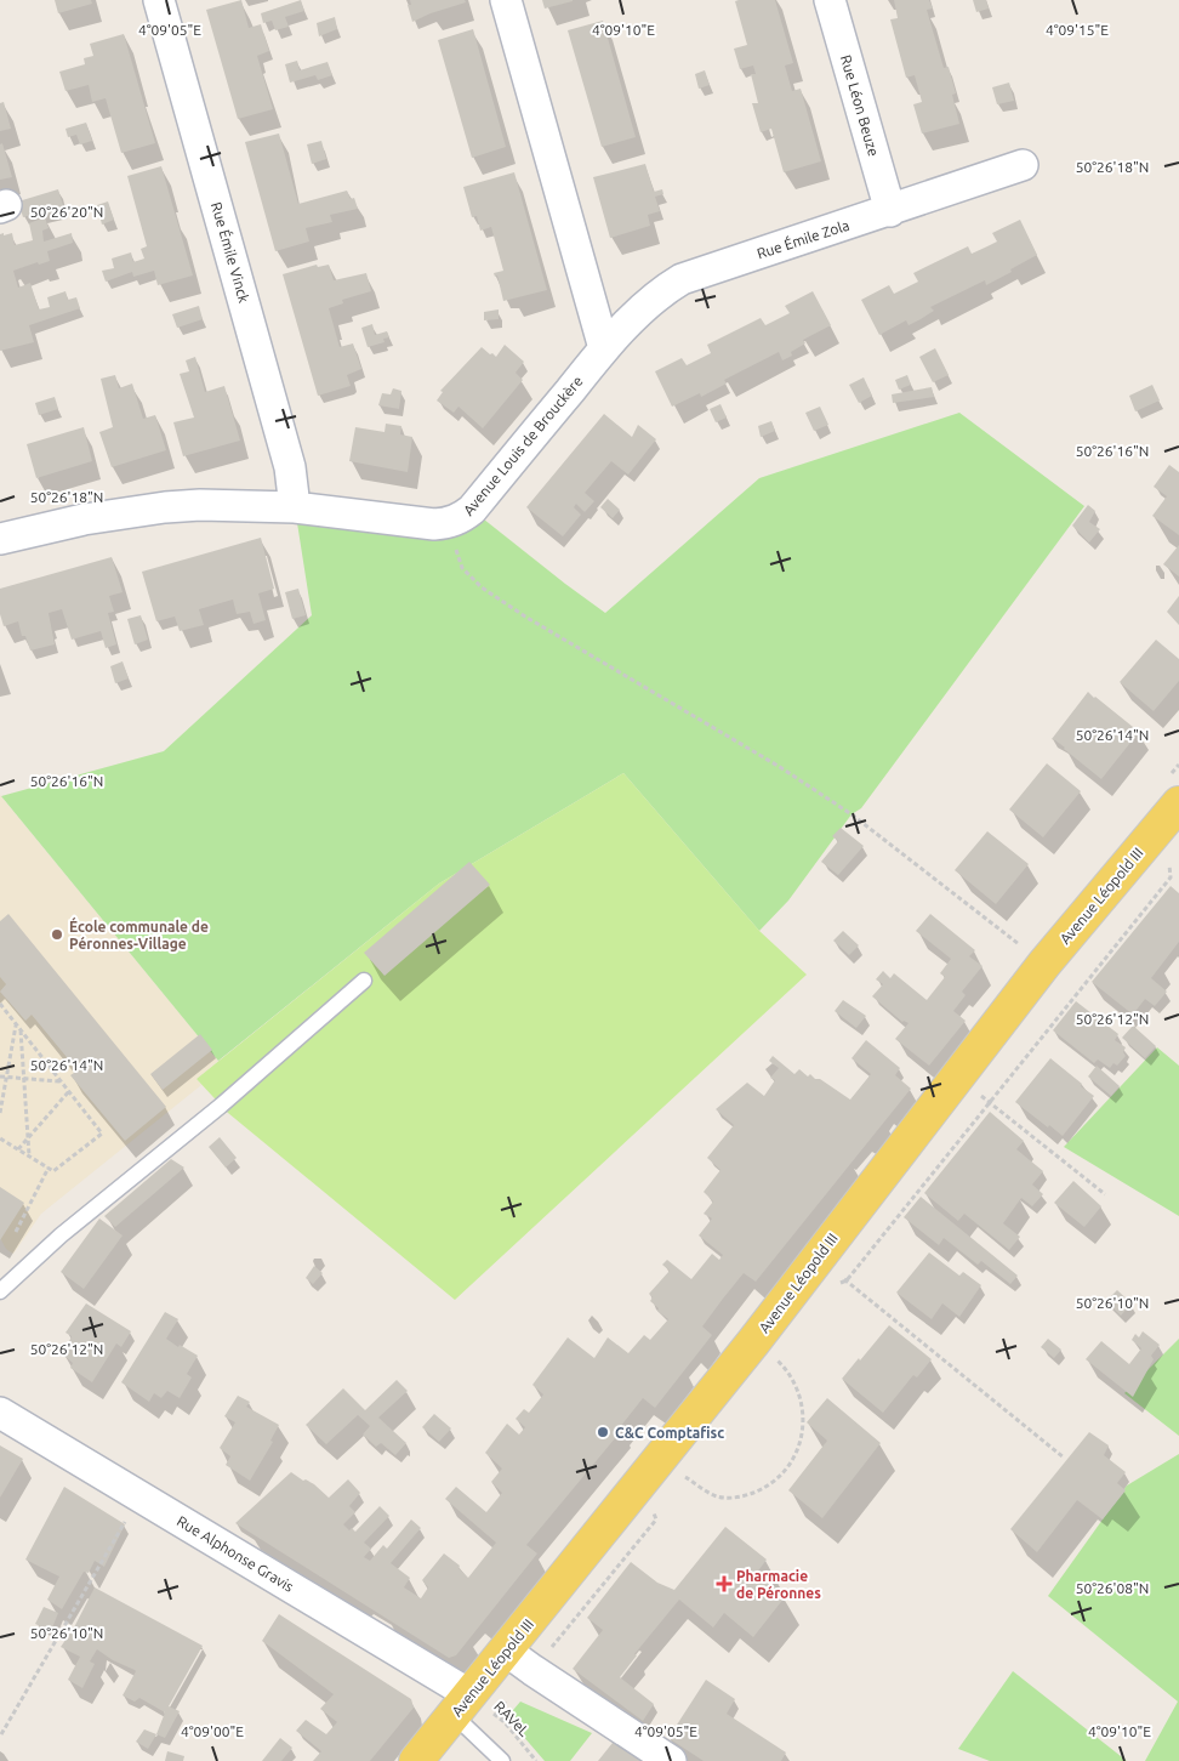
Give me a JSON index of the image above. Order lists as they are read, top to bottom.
{
  "streets": {
    "main road": ["Avenue Léopold III"],
    "street": [
      "Rue Léon Beuze",
      "Rue Émile Zola",
      "Rue Émile Vinck",
      "Avenue Louis de Brouckère",
      "Rue Alphonse Gravis"
    ],
    "path": ["RAVeL"]
  },
  "crossings": [
    ["Rue Léon Beuze", "Rue Émile Zola"],
    ["Rue Émile Zola", "Avenue Louis de Brouckère"],
    ["Rue Émile Vinck", "Avenue Louis de Brouckère"],
    ["Avenue Léopold III", "Rue Alphonse Gravis"],
    ["Avenue Léopold III", "RAVeL"],
    ["Rue Alphonse Gravis", "RAVeL"]
  ],
  "places": {
    "other": ["École communale de Péronnes-Village", "C&C Comptafisc"],
    "health": ["Pharmacie de Péronnes"]
  },
  "coordinates": [
    "4°09'05\"E",
    "4°09'10\"E",
    "4°09'15\"E",
    "50°26'18\"N",
    "50°26'20\"N",
    "50°26'16\"N",
    "50°26'14\"N",
    "50°26'12\"N",
    "50°26'10\"N",
    "50°26'08\"N",
    "4°09'00\"E"
  ]
}
